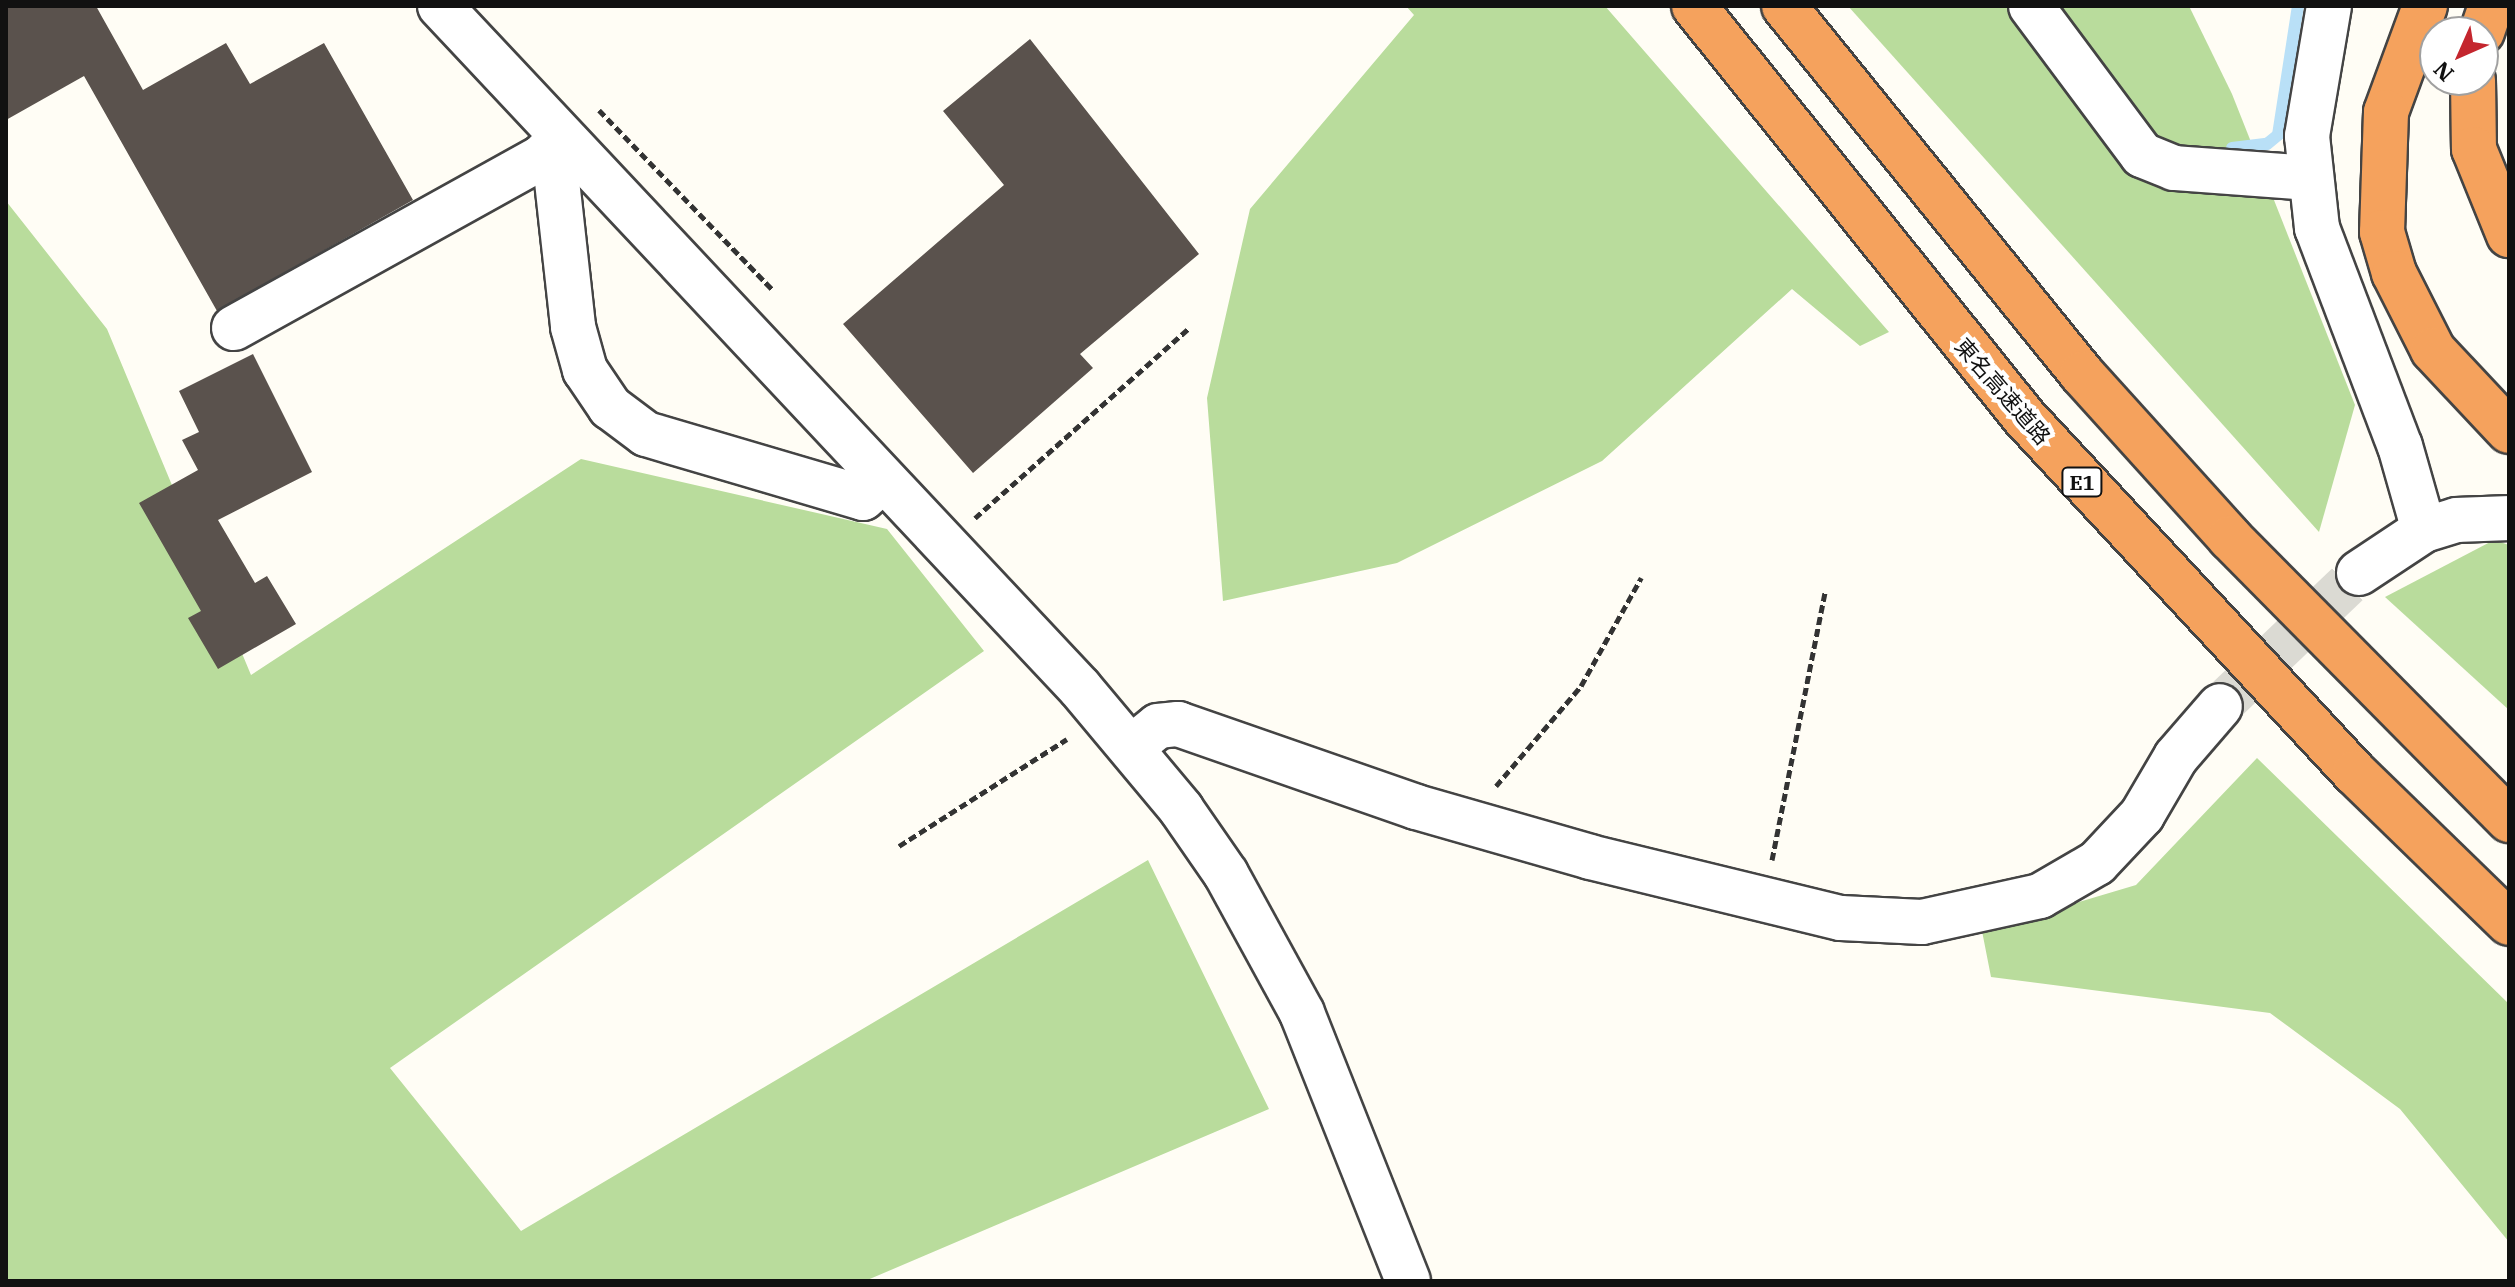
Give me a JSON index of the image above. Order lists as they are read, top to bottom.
{
  "streets": {
    "highway": ["東名高速道路", "E1"]
  },
  "north": "bottom left"
}
